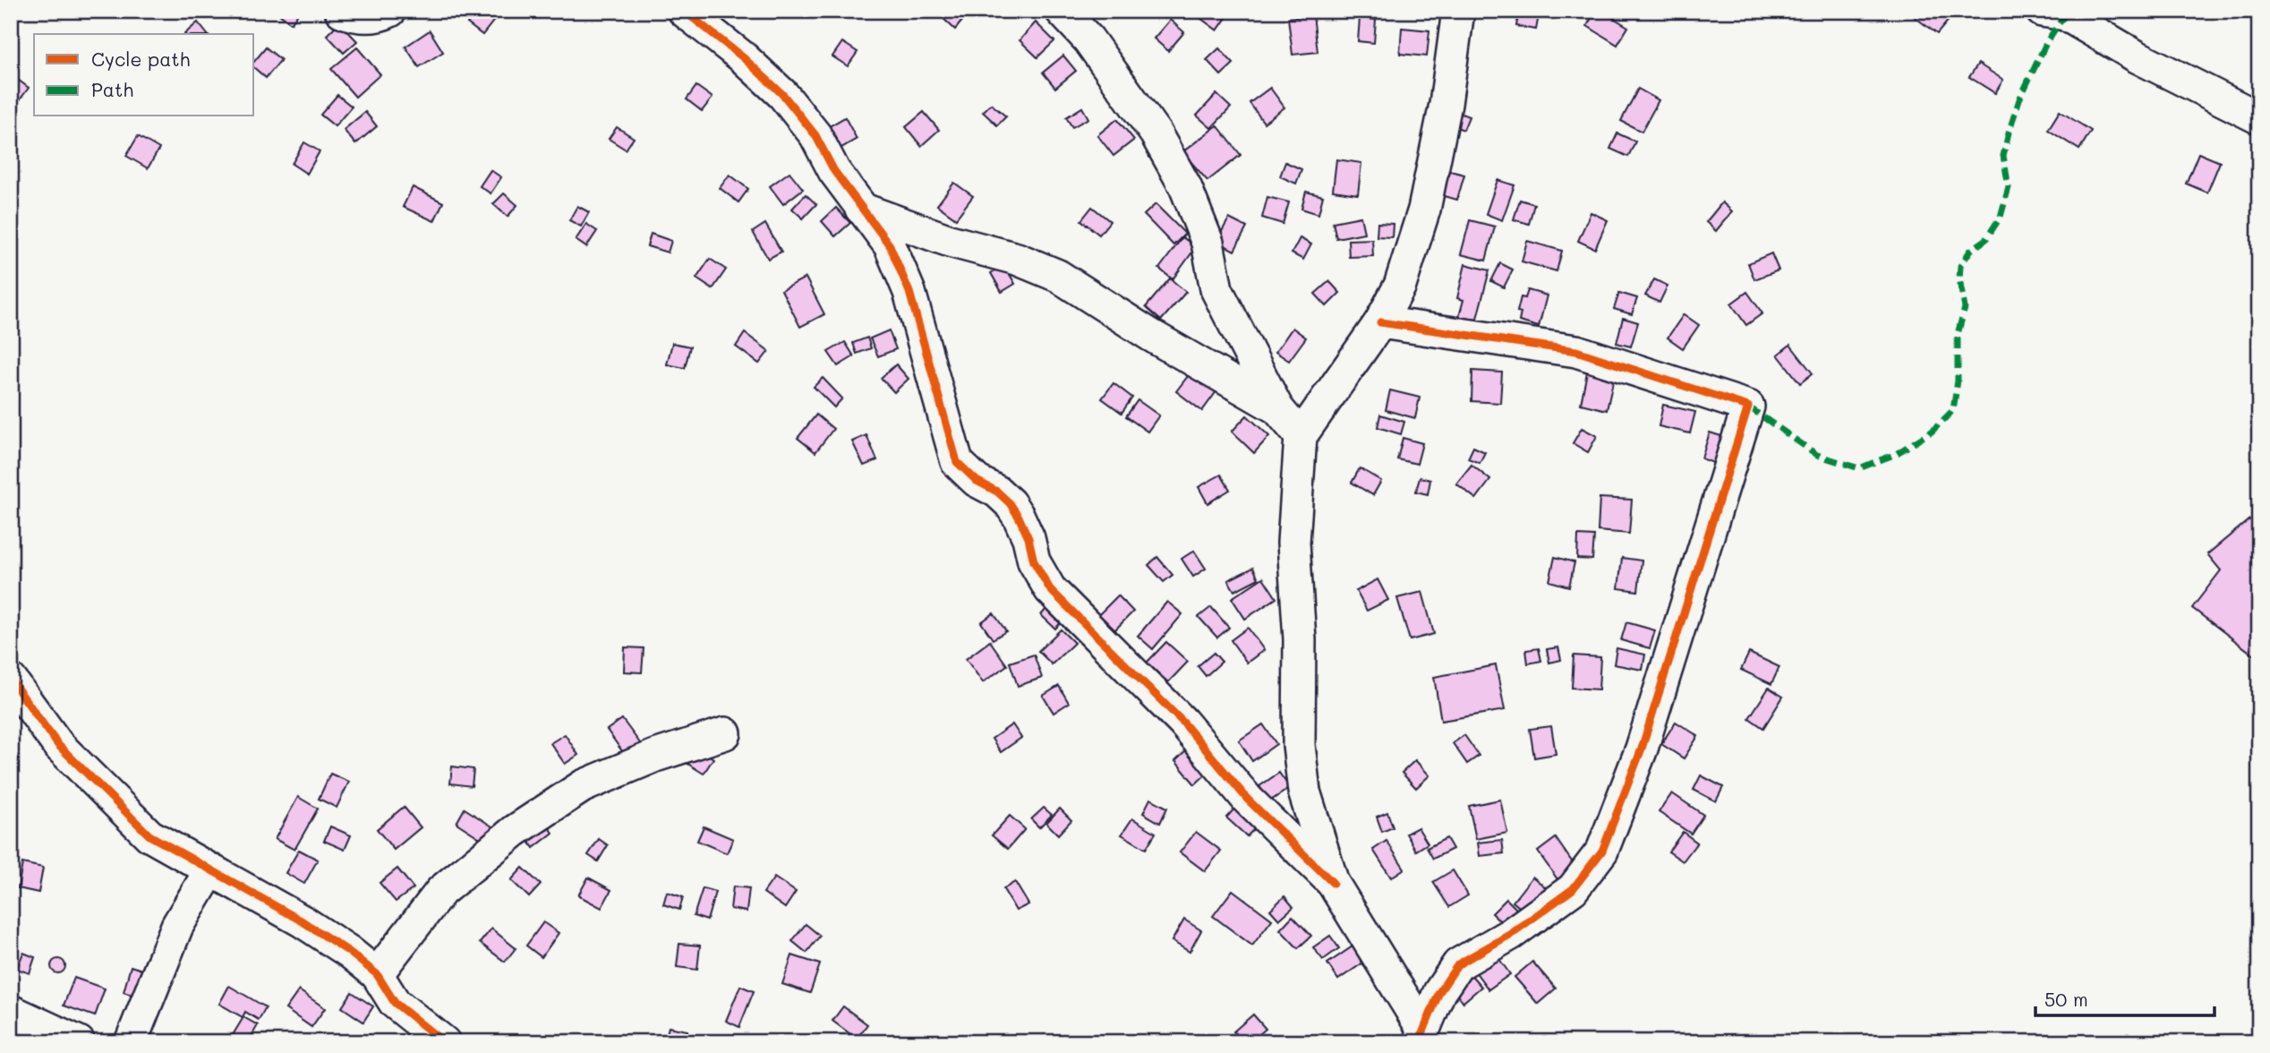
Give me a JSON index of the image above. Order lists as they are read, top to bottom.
{
  "legend": ["Cycle path", "Path"],
  "scale_bar": "50 m"
}
